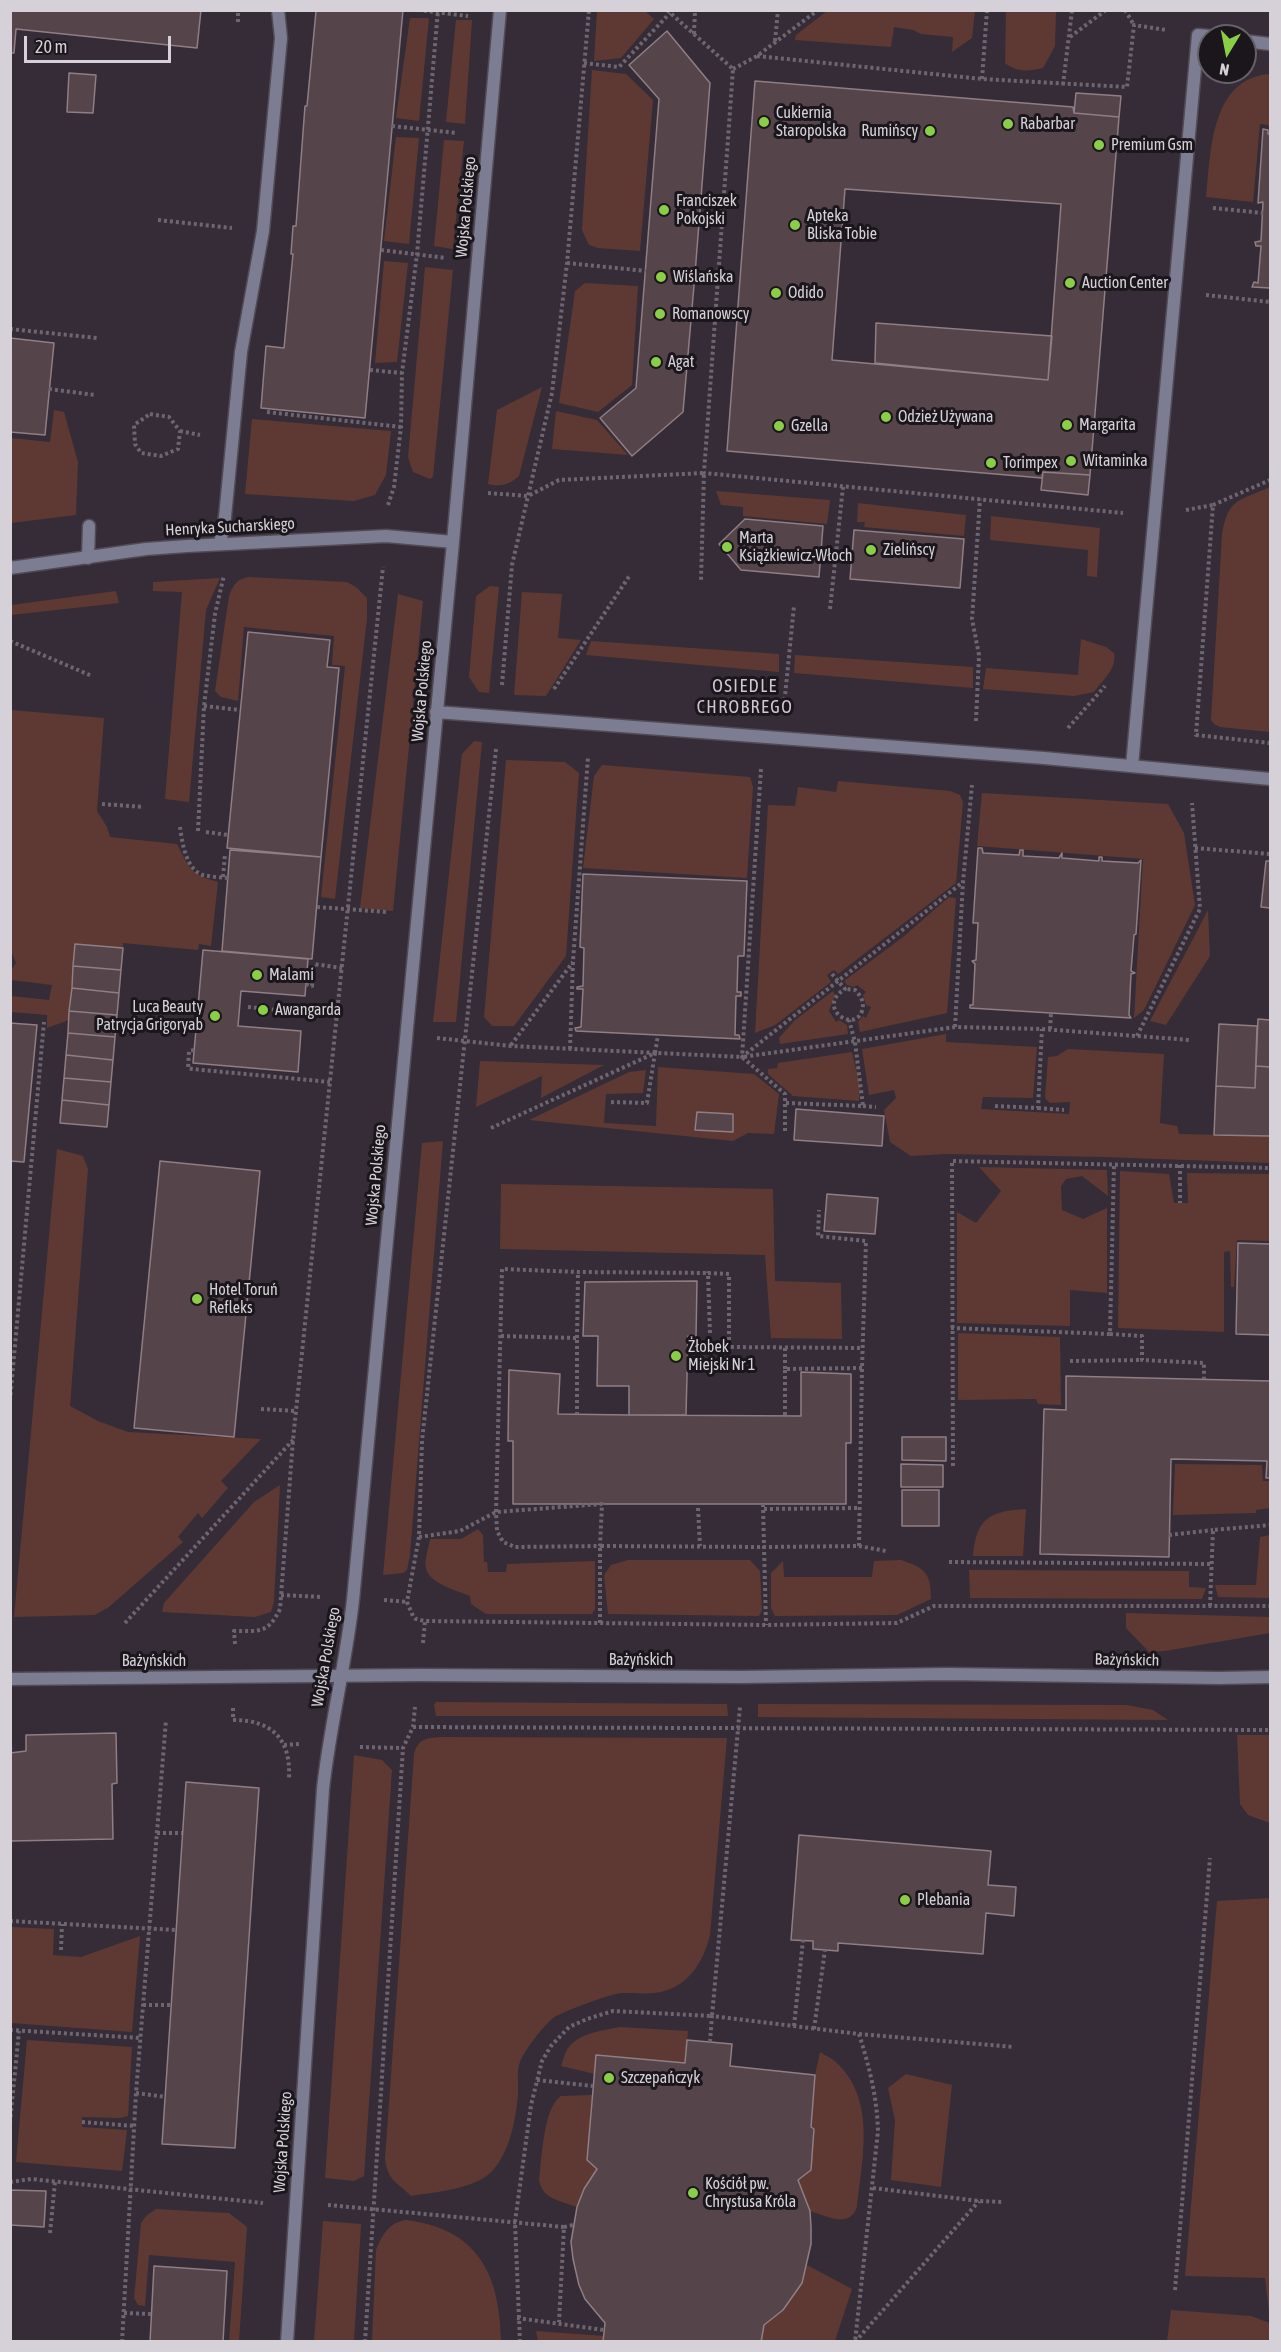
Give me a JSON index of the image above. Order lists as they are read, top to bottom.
{
  "streets": {
    "street": ["Wojska Polskiego", "Henryka Sucharskiego", "Bażyńskich"]
  },
  "crossings": [
    ["Wojska Polskiego", "Henryka Sucharskiego"],
    ["Wojska Polskiego", "Bażyńskich"]
  ],
  "districts": ["OSIEDLE CHROBREGO"],
  "places": [
    "Cukiernia Staropolska",
    "Rabarbar",
    "Rumińscy",
    "Premium Gsm",
    "Franciszek Pokojski",
    "Apteka Bliska Tobie",
    "Wiślańska",
    "Auction Center",
    "Odido",
    "Romanowscy",
    "Agat",
    "Odzież Używana",
    "Margarita",
    "Gzella",
    "Witaminka",
    "Torimpex",
    "Marta Książkiewicz-Włoch",
    "Zielińscy",
    "Malami",
    "Awangarda",
    "Luca Beauty Patrycja Grigoryab",
    "Hotel Toruń Refleks",
    "Żłobek Miejski Nr 1",
    "Plebania",
    "Szczepańczyk",
    "Kościół pw. Chrystusa Króla"
  ],
  "scale_bar": "20 m",
  "north": "bottom"
}
